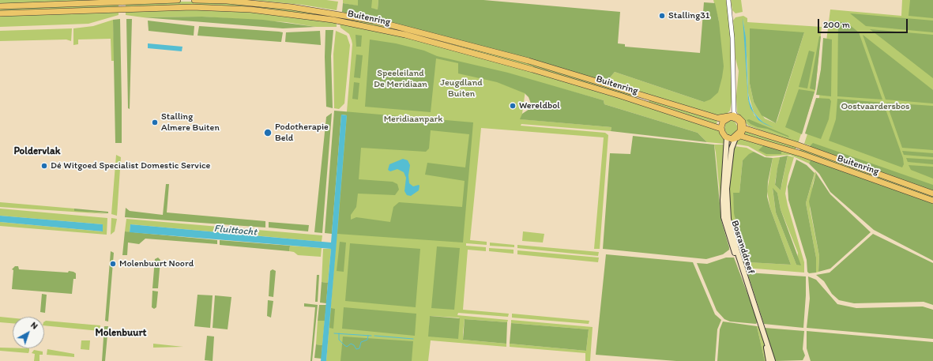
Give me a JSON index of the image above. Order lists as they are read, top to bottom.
{
  "streets": {
    "highway": ["Buitenring"],
    "main road": ["Bosranddreef"]
  },
  "crossings": [
    ["Buitenring", "Bosranddreef"]
  ],
  "districts": ["Poldervlak", "Molenbuurt"],
  "water": ["Fluittocht"],
  "parks": [
    "Speeleiland De Meridiaan",
    "Jeugdland Buiten",
    "Oostvaardersbos",
    "Meridiaanpark"
  ],
  "places": [
    "Stalling31",
    "Wereldbol",
    "Stalling Almere Buiten",
    "Podotherapie Beld",
    "Dé Witgoed Specialist Domestic Service",
    "Molenbuurt Noord"
  ],
  "scale_bar": "200 m",
  "north": "top right"
}
